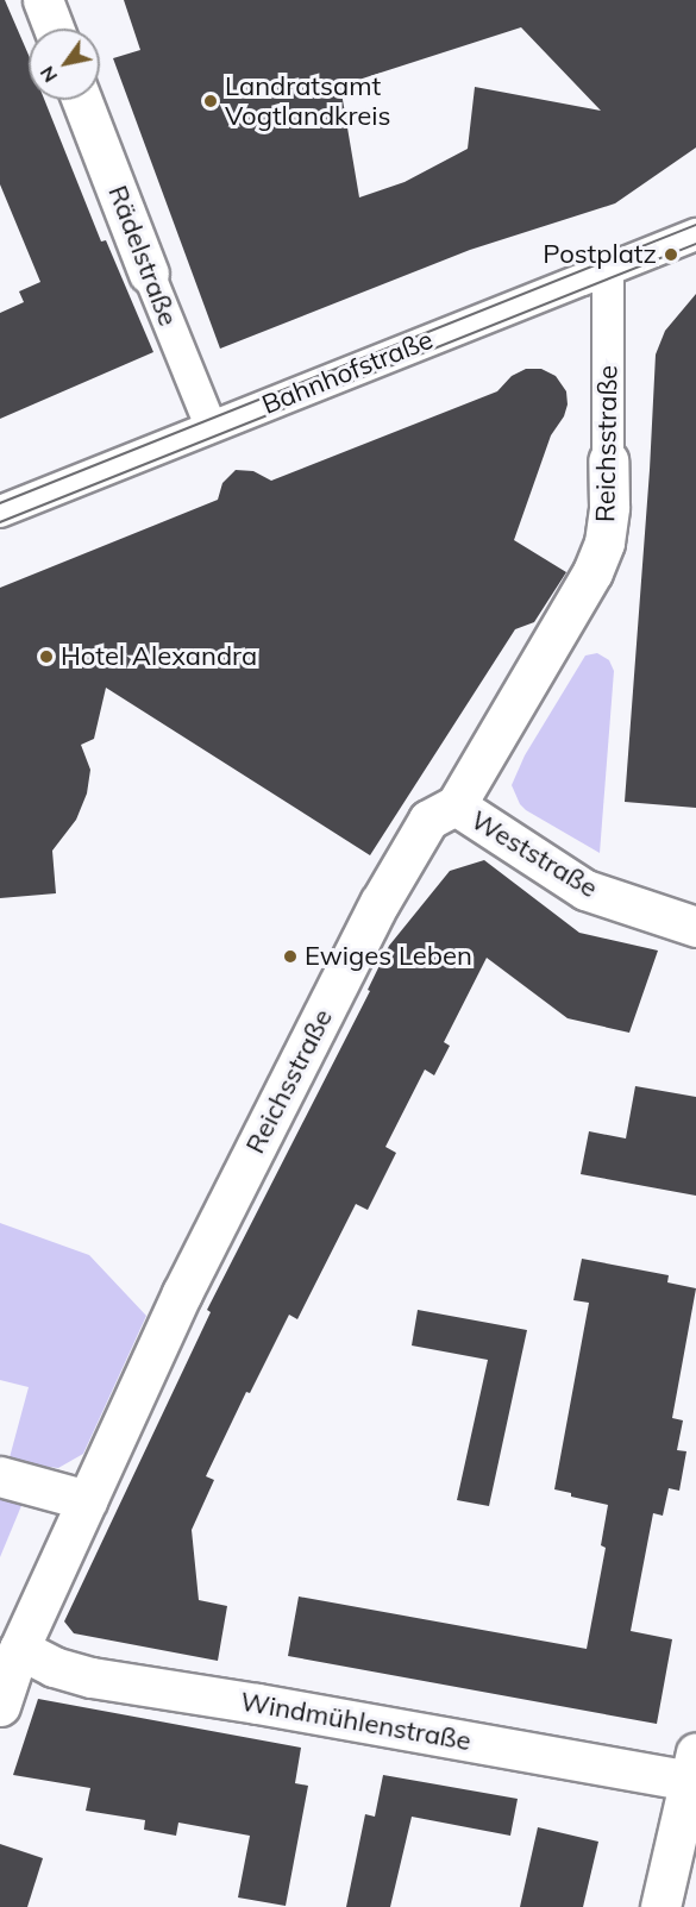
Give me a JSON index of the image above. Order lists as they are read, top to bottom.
{
  "streets": {
    "street": [
      "Rädelstraße",
      "Bahnhofstraße",
      "Reichsstraße",
      "Weststraße",
      "Windmühlenstraße"
    ]
  },
  "crossings": [
    ["Rädelstraße", "Bahnhofstraße"],
    ["Bahnhofstraße", "Reichsstraße"],
    ["Reichsstraße", "Weststraße"],
    ["Reichsstraße", "Windmühlenstraße"]
  ],
  "places": [
    "Landratsamt Vogtlandkreis",
    "Postplatz",
    "Hotel Alexandra",
    "Ewiges Leben"
  ],
  "north": "bottom left"
}
